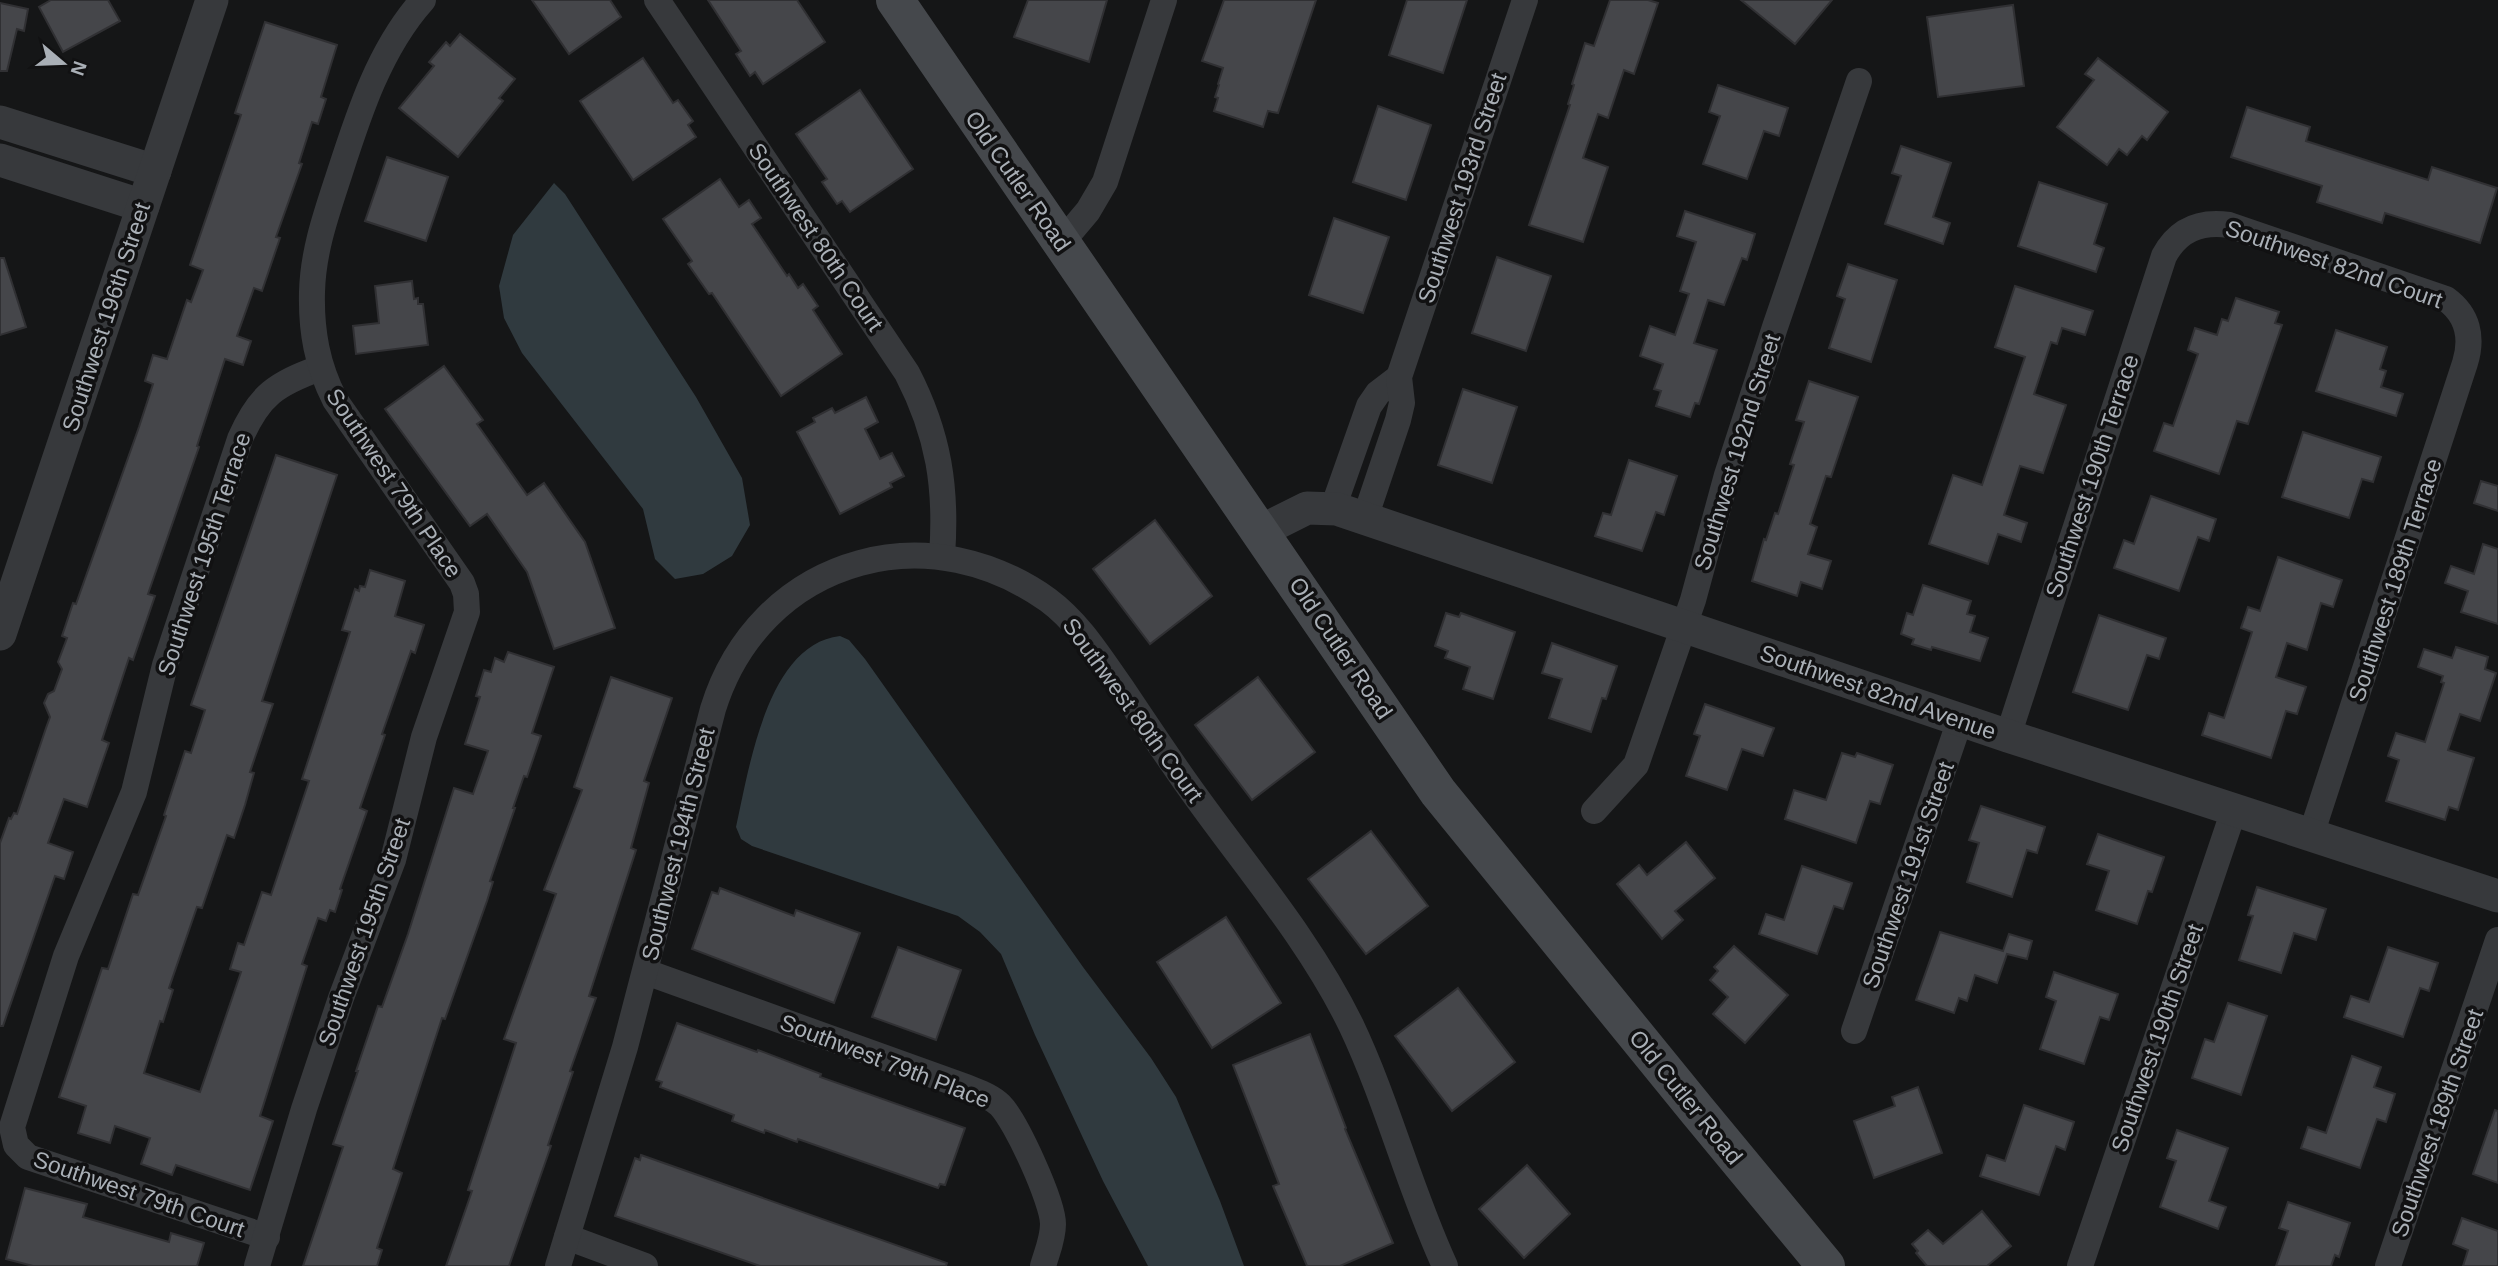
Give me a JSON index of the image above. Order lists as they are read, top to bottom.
{
  "streets": {
    "main road": ["Old Cutler Road"],
    "street": [
      "Southwest 193rd Street",
      "Southwest 80th Court",
      "Southwest 82nd Court",
      "Southwest 196th Street",
      "Southwest 192nd Street",
      "Southwest 190th Terrace",
      "Southwest 79th Place",
      "Southwest 195th Terrace",
      "Southwest 189th Terrace",
      "Southwest 82nd Avenue",
      "Southwest 194th Street",
      "Southwest 191st Street",
      "Southwest 195th Street",
      "Southwest 190th Street",
      "Southwest 189th Street",
      "Southwest 79th Court"
    ]
  },
  "crossings": [
    ["Old Cutler Road", "Southwest 82nd Avenue"],
    ["Southwest 193rd Street", "Southwest 82nd Avenue"],
    ["Southwest 80th Court", "Southwest 194th Street"],
    ["Southwest 82nd Court", "Southwest 190th Terrace"],
    ["Southwest 82nd Court", "Southwest 189th Terrace"],
    ["Southwest 192nd Street", "Southwest 82nd Avenue"],
    ["Southwest 190th Terrace", "Southwest 82nd Avenue"],
    ["Southwest 79th Place", "Southwest 195th Terrace"],
    ["Southwest 79th Place", "Southwest 194th Street"],
    ["Southwest 79th Place", "Southwest 195th Street"],
    ["Southwest 195th Terrace", "Southwest 79th Court"],
    ["Southwest 189th Terrace", "Southwest 82nd Avenue"],
    ["Southwest 82nd Avenue", "Southwest 191st Street"],
    ["Southwest 82nd Avenue", "Southwest 190th Street"],
    ["Southwest 195th Street", "Southwest 79th Court"]
  ],
  "north": "right"
}
